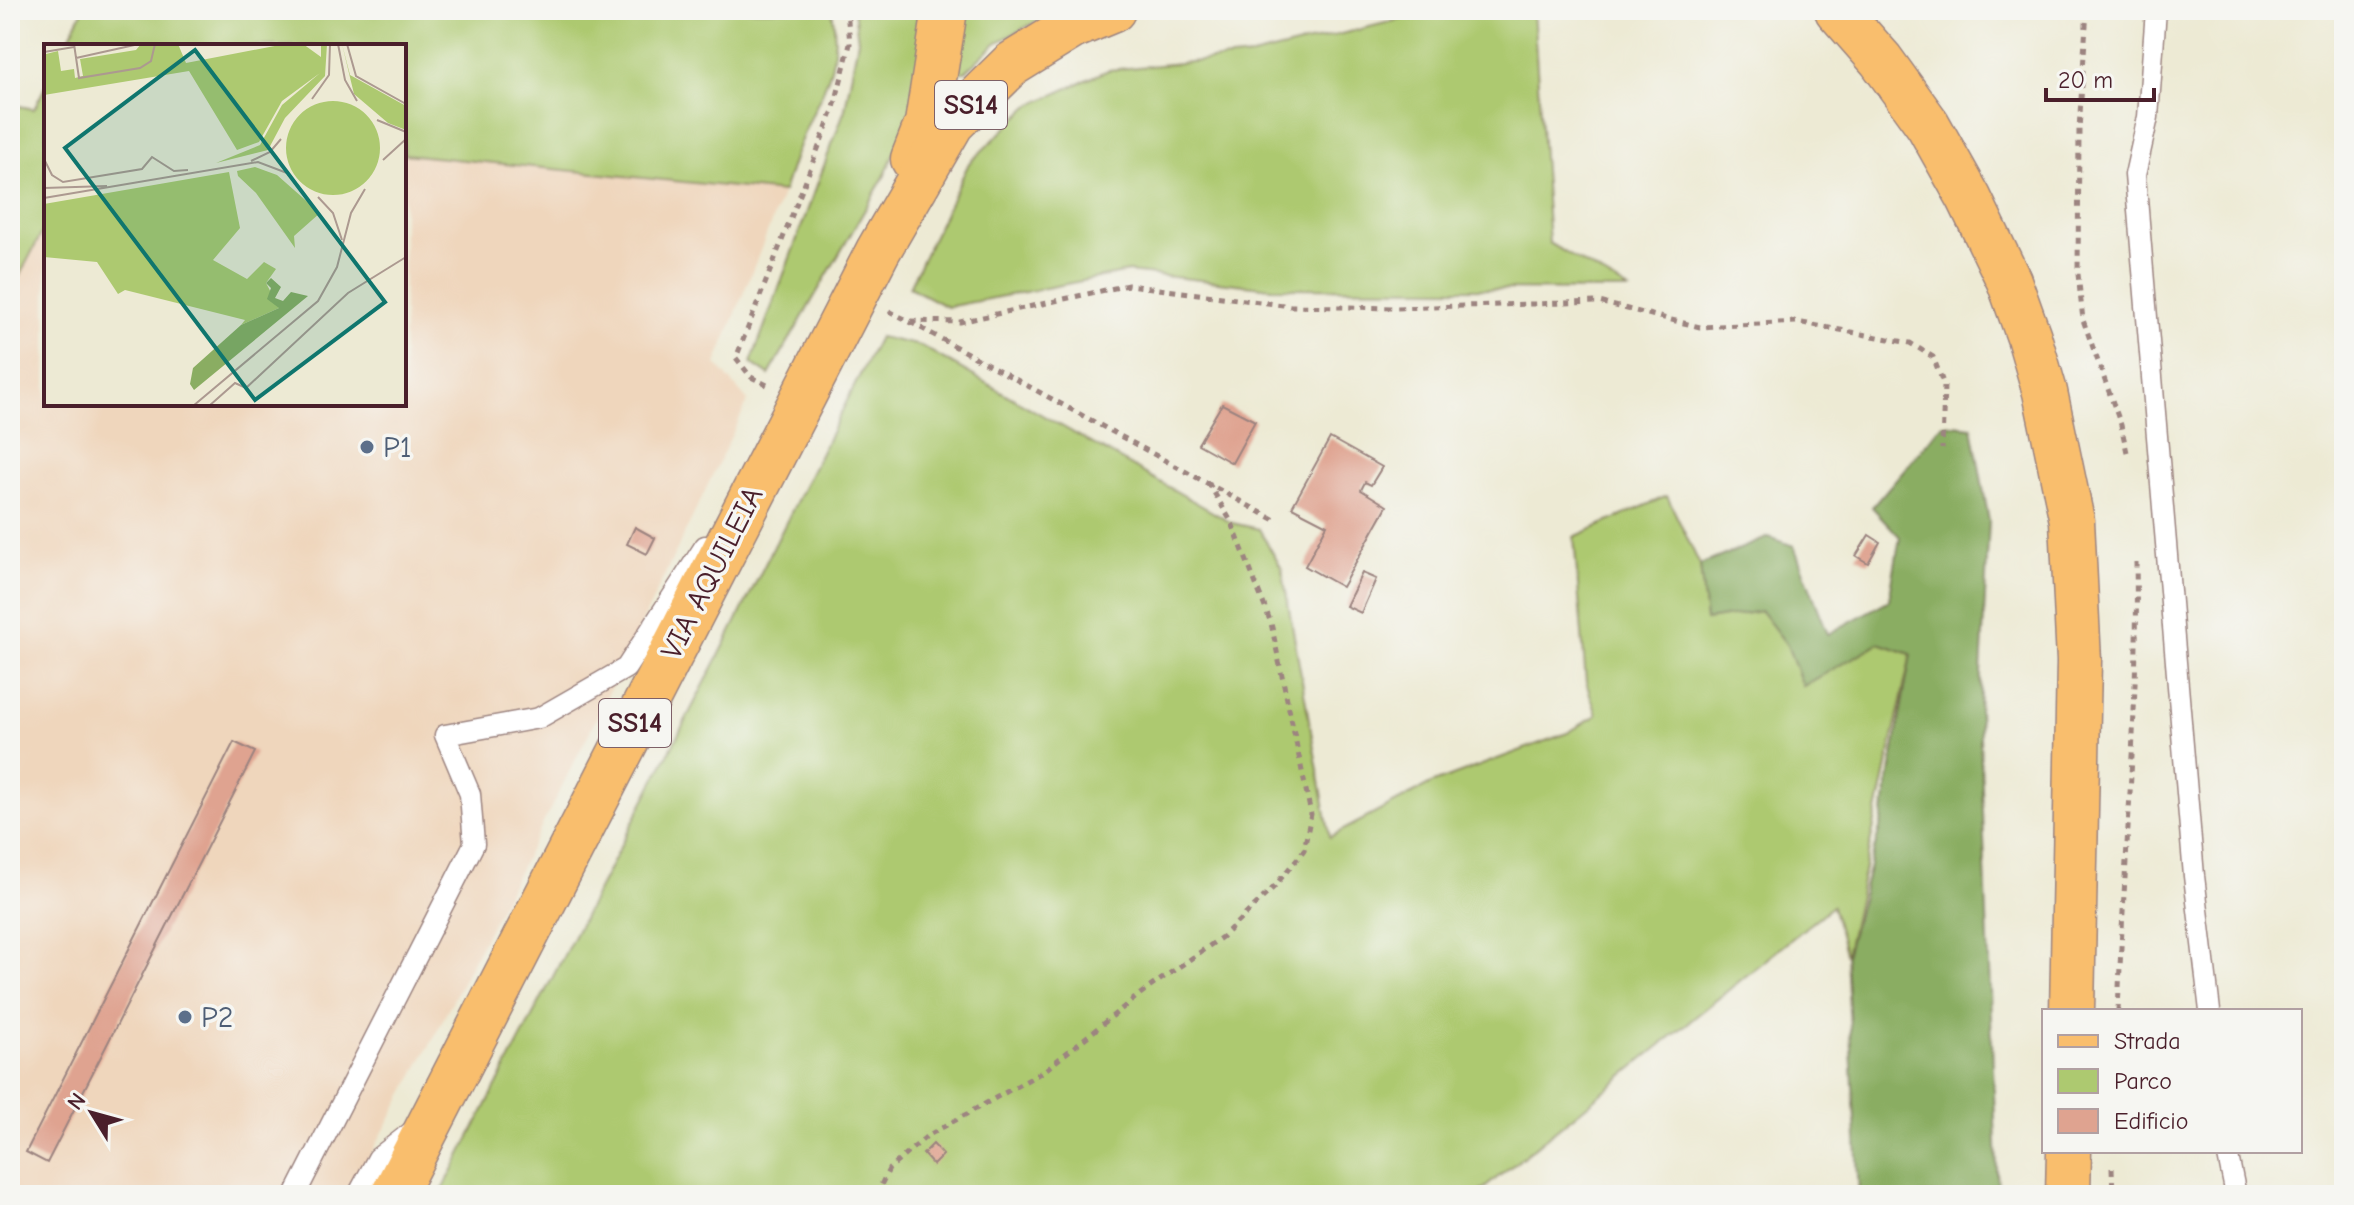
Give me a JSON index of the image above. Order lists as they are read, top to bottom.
{
  "streets": {
    "main road": ["SS14", "VIA AQUILEIA"]
  },
  "places": ["P1", "P2"],
  "legend": ["Strada", "Parco", "Edificio"],
  "scale_bar": "20 m",
  "north": "top left"
}
